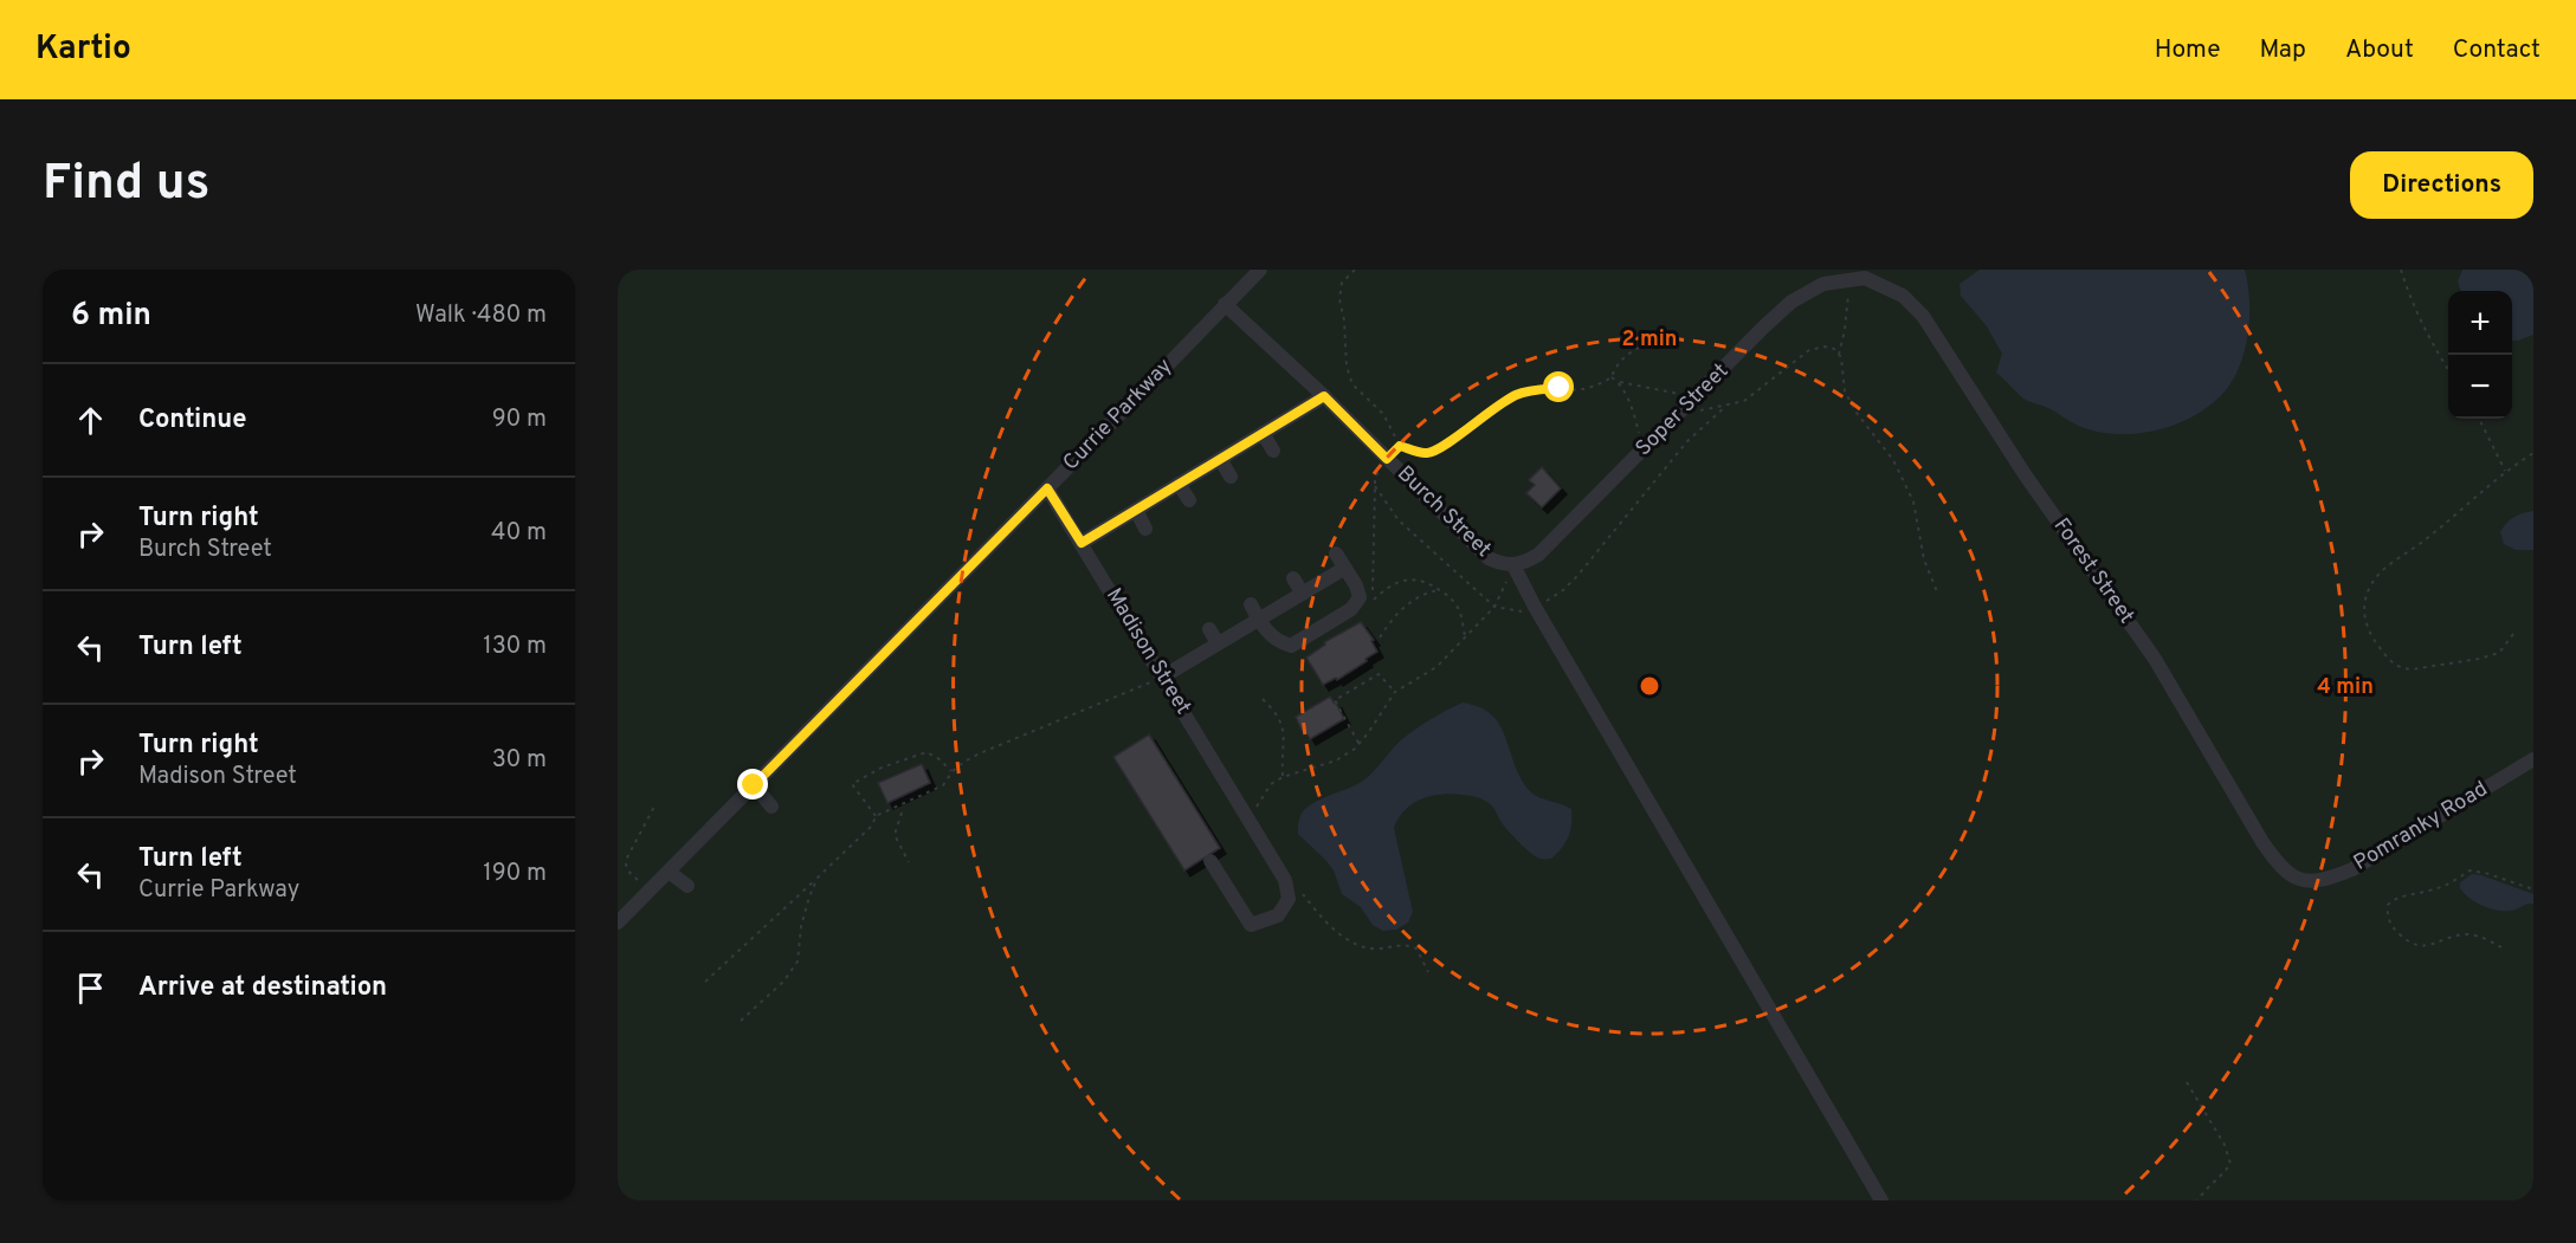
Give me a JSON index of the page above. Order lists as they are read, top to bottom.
{
  "streets": {
    "street": [
      "Soper Street",
      "Currie Parkway",
      "Burch Street",
      "Forest Street",
      "Madison Street",
      "Pomranky Road"
    ]
  },
  "crossings": [
    ["Soper Street", "Burch Street"],
    ["Soper Street", "Forest Street"],
    ["Currie Parkway", "Burch Street"],
    ["Currie Parkway", "Madison Street"],
    ["Forest Street", "Pomranky Road"]
  ],
  "page": {
    "header": "Kartio",
    "nav": [
      "Home",
      "Map",
      "About",
      "Contact"
    ],
    "buttons": "Directions",
    "title": "Find us",
    "heading": ["6 min", "Walk · 480 m"],
    "map_buttons": ["+", "−"],
    "list": [
      ["Continue", "90 m"],
      ["Turn right", "Burch Street", "40 m"],
      ["Turn left", "130 m"],
      ["Turn right", "Madison Street", "30 m"],
      ["Turn left", "Currie Parkway", "190 m"],
      "Arrive at destination"
    ]
  },
  "rings": ["2 min", "4 min"]
}
